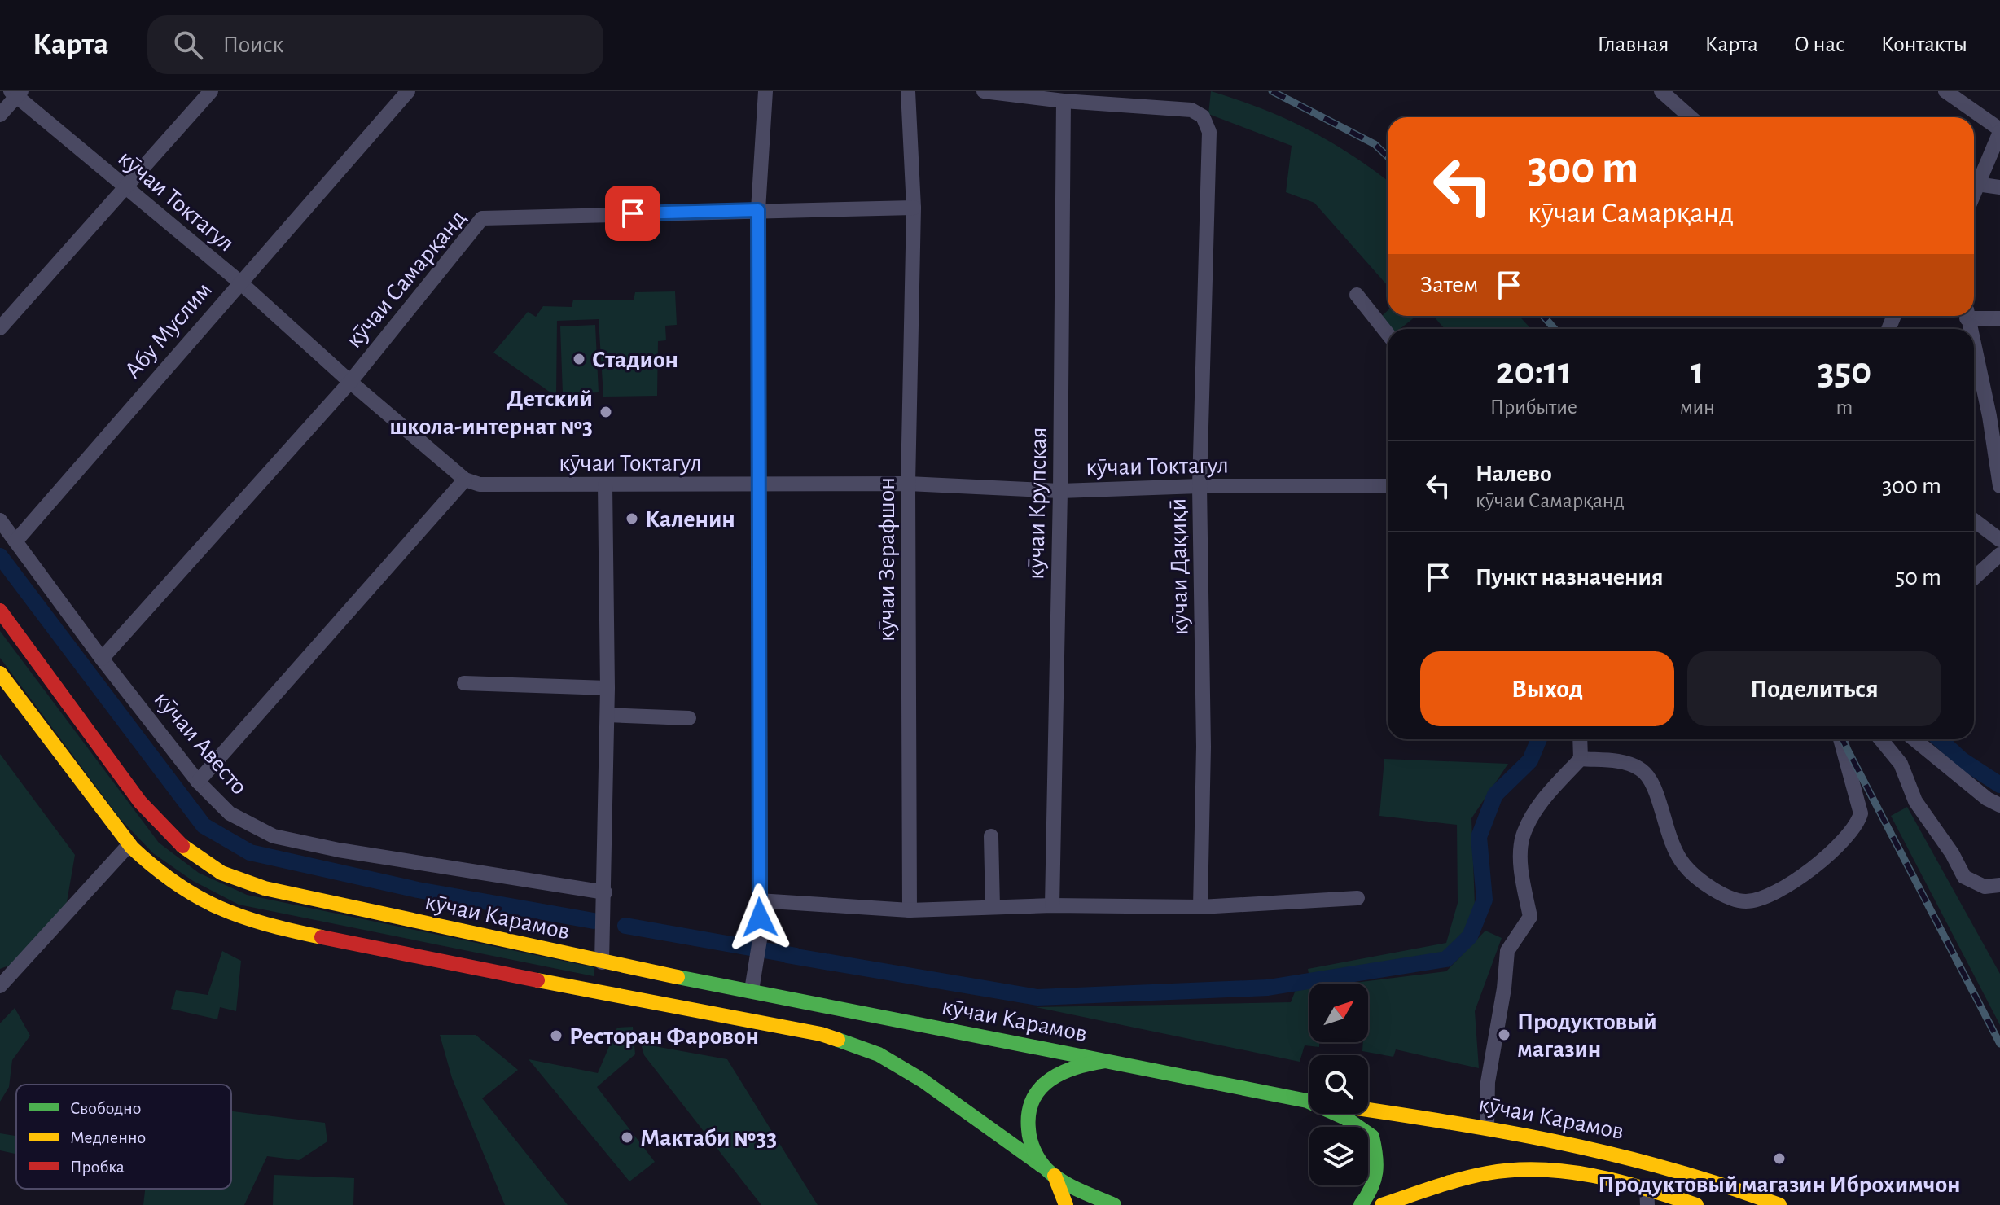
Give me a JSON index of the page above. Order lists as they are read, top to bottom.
{
  "streets": {
    "main road": ["кӯчаи Карамов"],
    "street": [
      "кӯчаи Токтагул",
      "кӯчаи Самарқанд",
      "Абу Муслим",
      "кӯчаи Крупская",
      "кӯчаи Зерафшон",
      "кӯчаи Дақиқӣ",
      "кӯчаи Авесто"
    ]
  },
  "crossings": [
    ["кӯчаи Токтагул", "кӯчаи Самарқанд"],
    ["кӯчаи Токтагул", "Абу Муслим"],
    ["кӯчаи Токтагул", "кӯчаи Крупская"],
    ["кӯчаи Токтагул", "кӯчаи Зерафшон"],
    ["кӯчаи Токтагул", "кӯчаи Дақиқӣ"],
    ["кӯчаи Самарқанд", "кӯчаи Зерафшон"],
    ["кӯчаи Самарқанд", "кӯчаи Авесто"],
    ["Абу Муслим", "кӯчаи Авесто"],
    ["кӯчаи Крупская", "кӯчаи Дақиқӣ"]
  ],
  "places": [
    "Стадион",
    "Детский школа-интернат №3",
    "Каленин",
    "Продуктовый магазин",
    "Ресторан Фаровон",
    "Мактаби №33",
    "Продуктовый магазин Иброхимчон"
  ],
  "legend": ["Свободно", "Медленно", "Пробка"],
  "north": "top right",
  "page": {
    "header": "Карта",
    "search": "Поиск",
    "nav": [
      "Главная",
      "Карта",
      "О нас",
      "Контакты"
    ],
    "turn": ["300 m", "кӯчаи Самарқанд"],
    "then": "Затем",
    "eta": [
      "20:11",
      "Прибытие",
      "1",
      "мин",
      "350",
      "m"
    ],
    "list": [
      {
        "name": "Налево",
        "note": "кӯчаи Самарқанд",
        "value": "300 m"
      },
      {
        "name": "Пункт назначения",
        "value": "50 m"
      }
    ],
    "buttons": ["Выход", "Поделиться"]
  }
}
